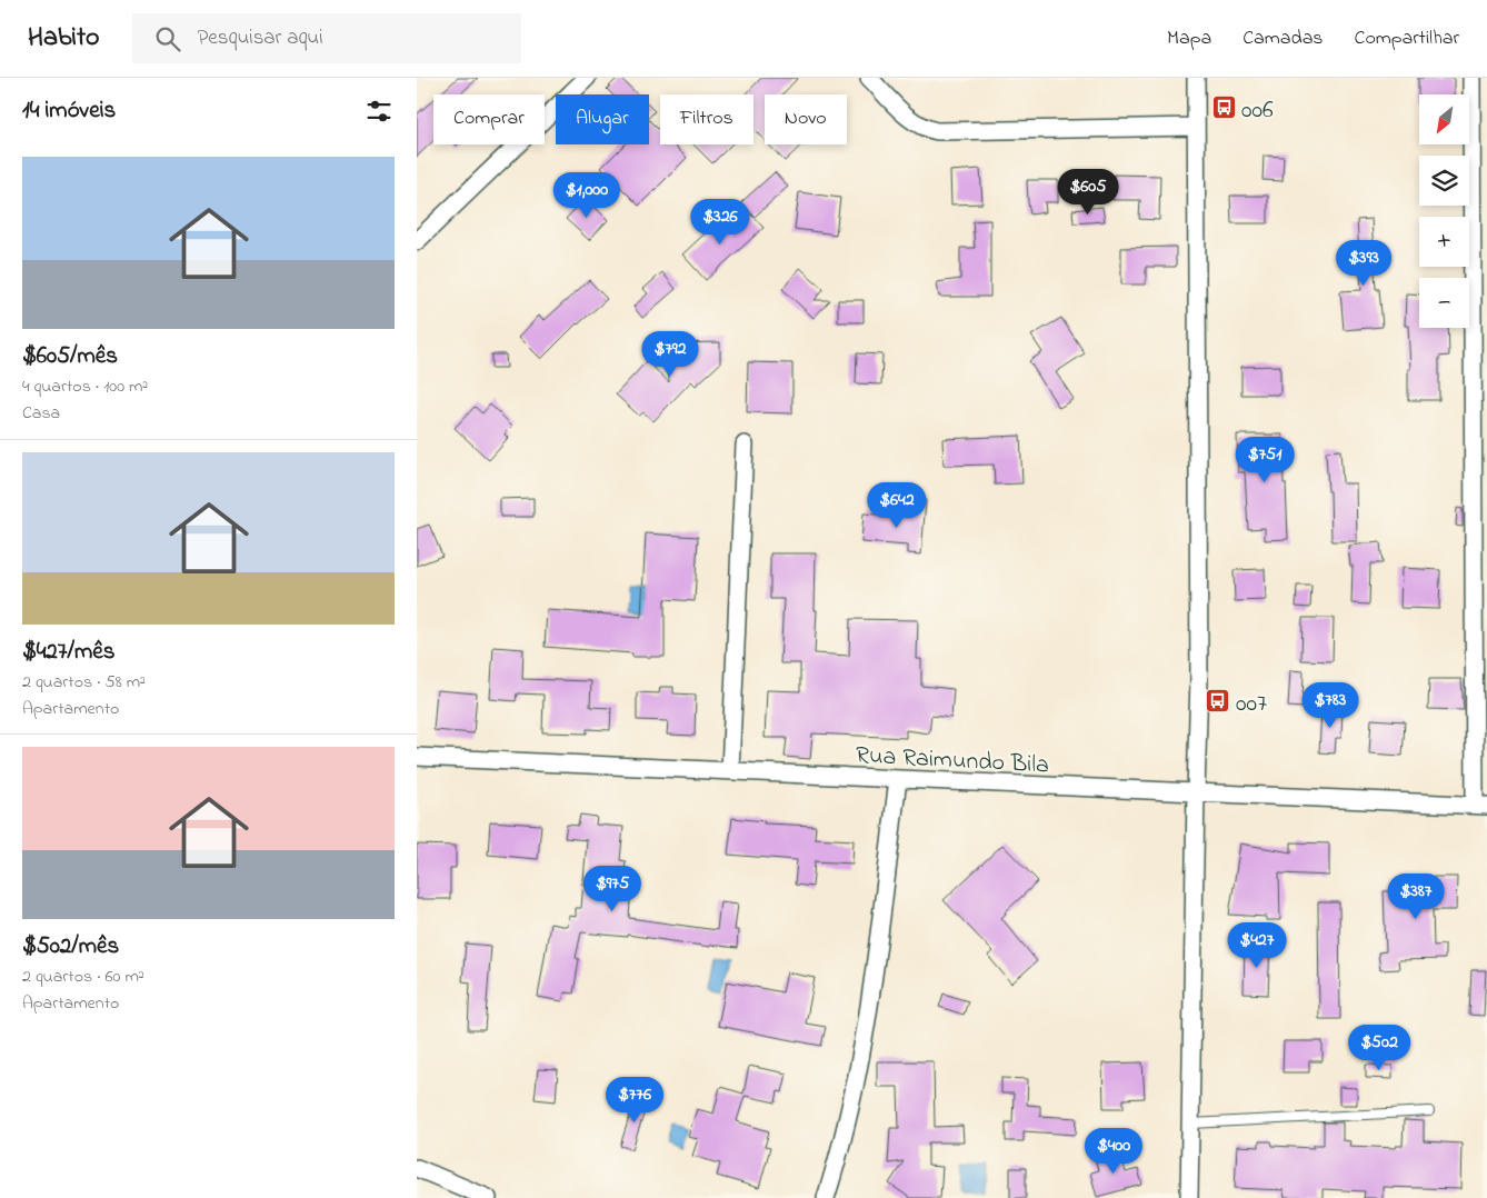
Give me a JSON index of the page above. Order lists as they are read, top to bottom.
{
  "streets": {
    "street": ["Rua Raimundo Bila"]
  },
  "places": {
    "bus stop": ["006", "007"]
  },
  "north": "bottom left",
  "page": {
    "header": "Habito",
    "search": "Pesquisar aqui",
    "nav": ["Mapa", "Camadas", "Compartilhar"],
    "heading": "14 imóveis",
    "map_buttons": ["+", "−"],
    "chip": [
      "Comprar",
      "Alugar",
      "Filtros",
      "Novo"
    ],
    "list": [
      {
        "name": "$605/mês",
        "note": "4 quartos · 100 m² · Casa"
      },
      {
        "name": "$427/mês",
        "note": "2 quartos · 58 m² · Apartamento"
      },
      {
        "name": "$502/mês",
        "note": "2 quartos · 60 m² · Apartamento"
      }
    ],
    "price": [
      "$605",
      "$1,000",
      "$326",
      "$393",
      "$792",
      "$751",
      "$642",
      "$783",
      "$975",
      "$387",
      "$427",
      "$502",
      "$776",
      "$400"
    ]
  }
}
